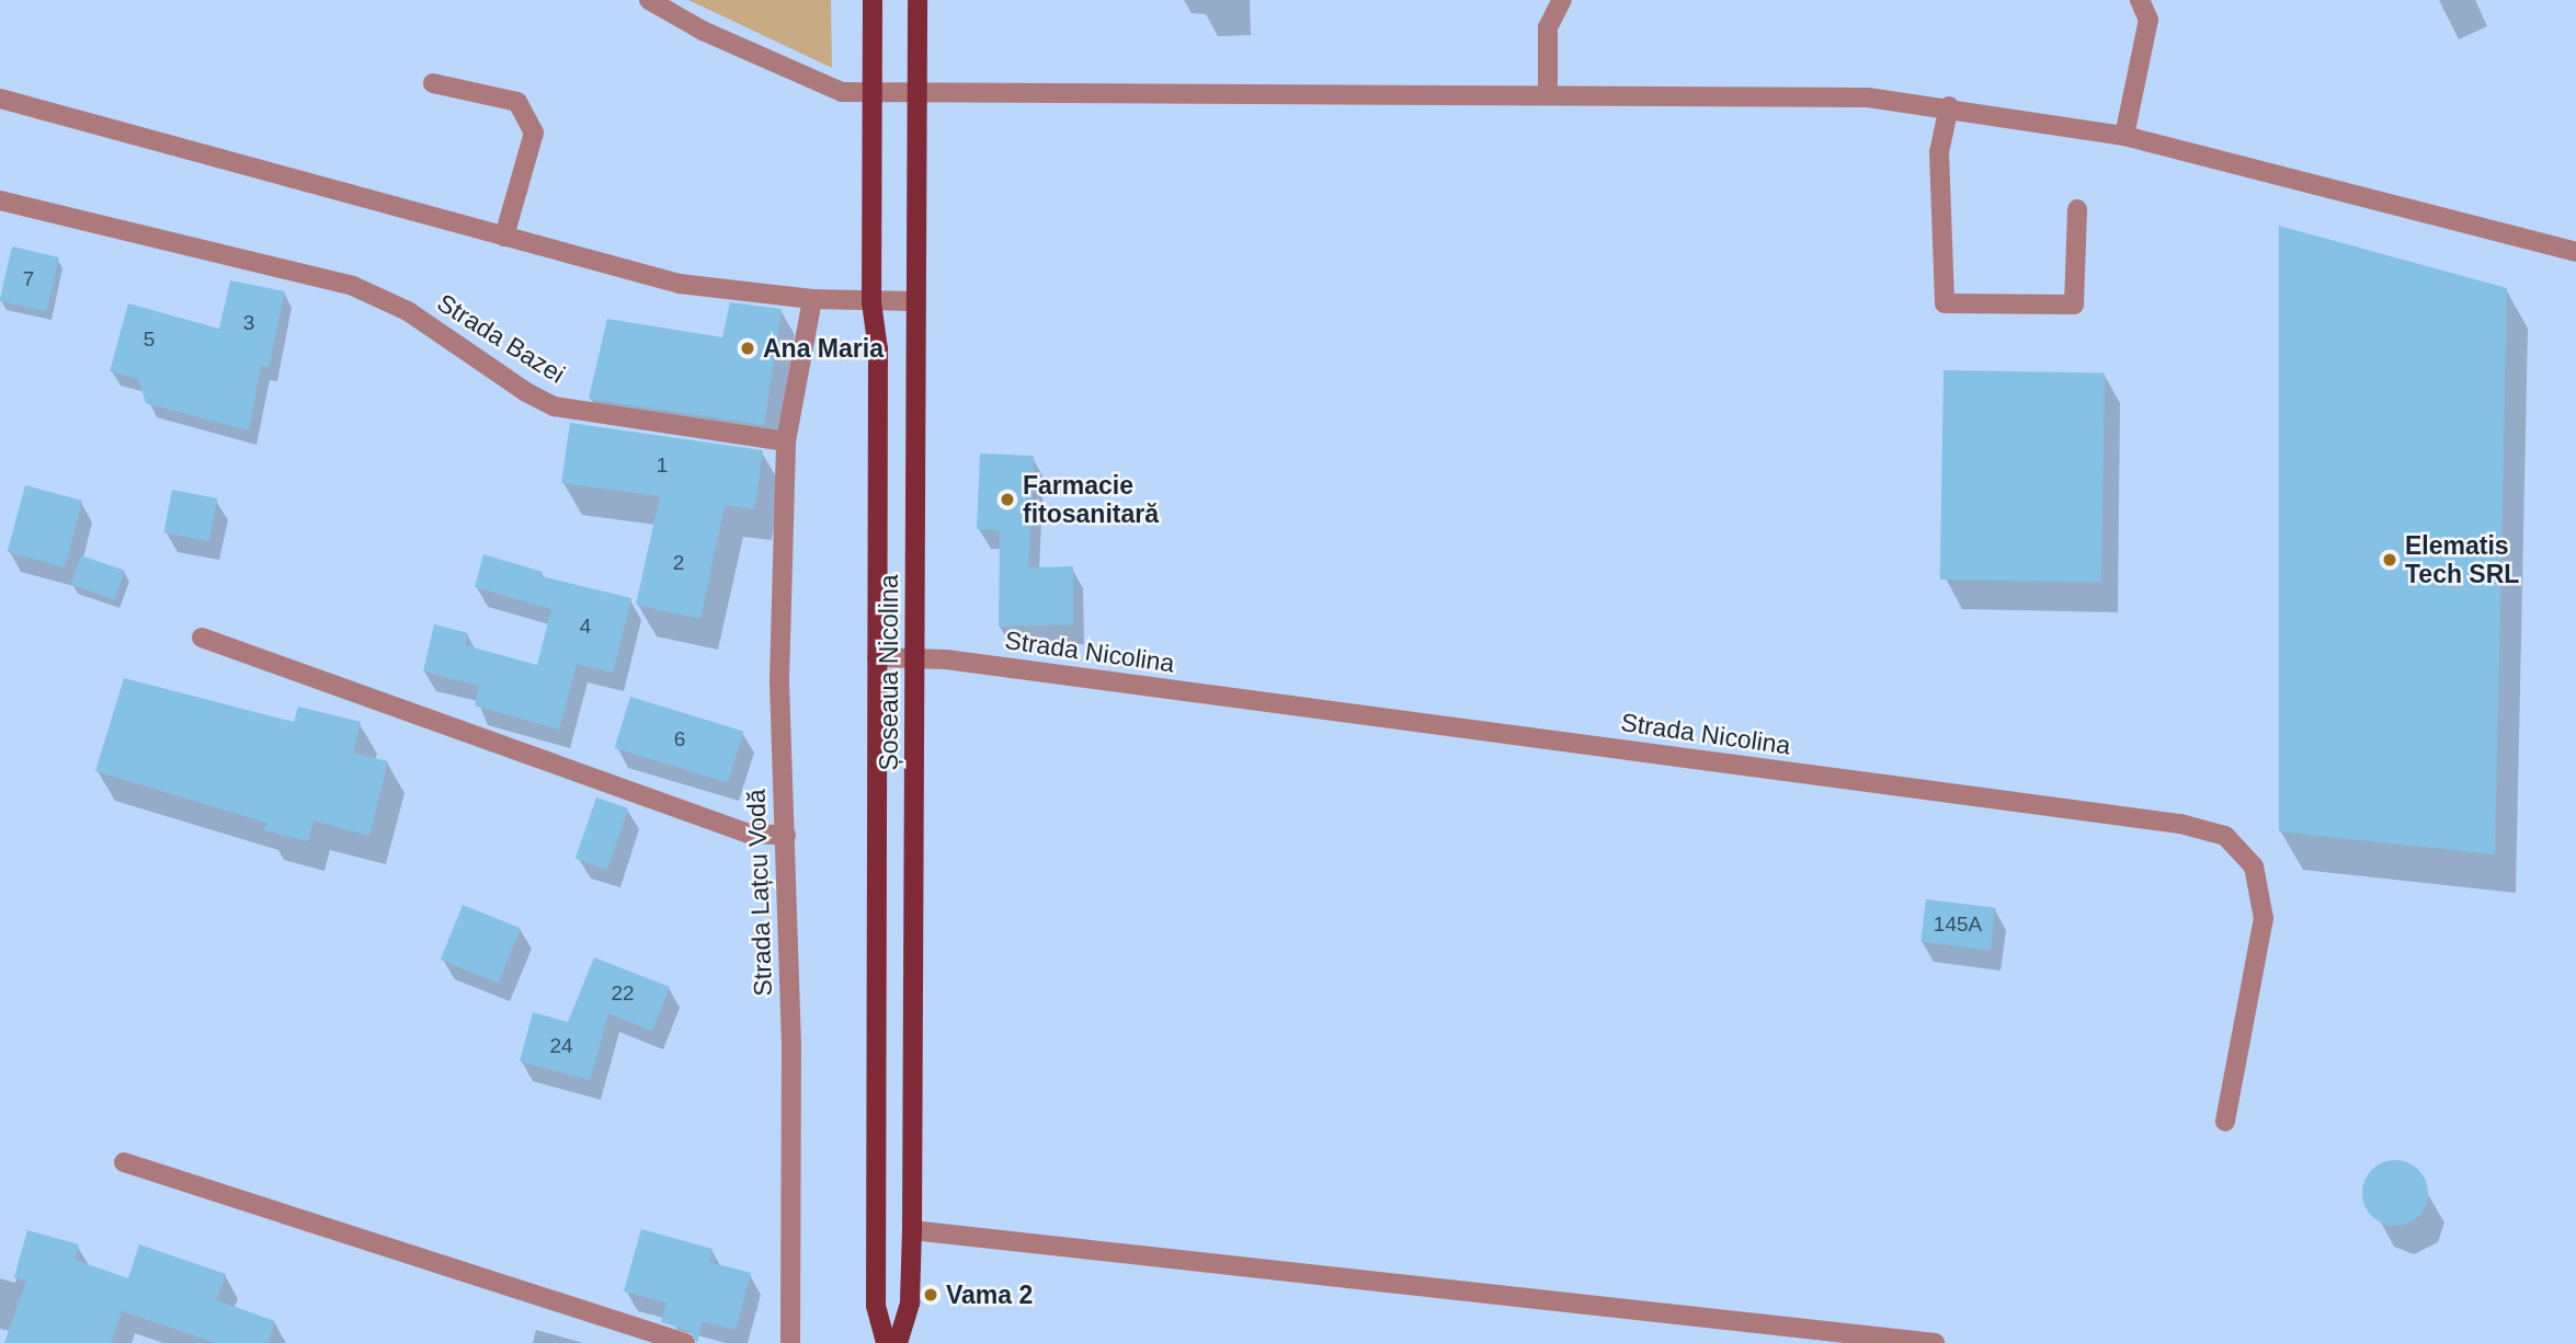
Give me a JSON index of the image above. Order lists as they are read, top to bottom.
{
  "streets": {
    "main road": ["Șoseaua Nicolina"],
    "street": ["Strada Bazei", "Strada Nicolina", "Strada Lațcu Vodă"]
  },
  "crossings": [
    ["Strada Bazei", "Strada Lațcu Vodă"],
    ["Strada Nicolina", "Șoseaua Nicolina"]
  ],
  "places": [
    "Ana Maria",
    "Farmacie fitosanitară",
    "Elematis Tech SRL",
    "Vama 2"
  ],
  "house_numbers": [
    "7",
    "3",
    "5",
    "1",
    "2",
    "4",
    "6",
    "145A",
    "22",
    "24"
  ]
}
